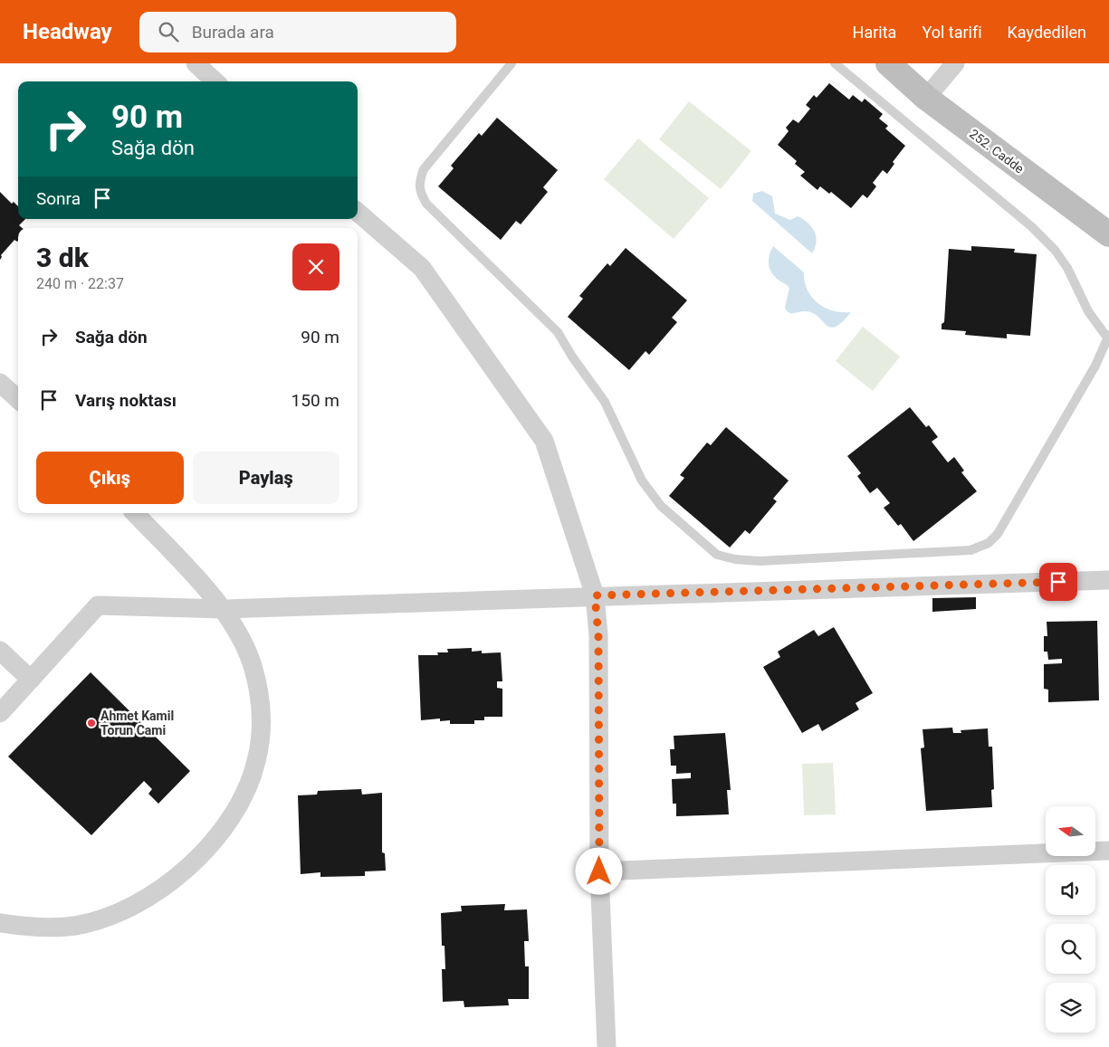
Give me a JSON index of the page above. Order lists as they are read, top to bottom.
{
  "streets": {
    "main road": ["252. Cadde"]
  },
  "places": ["Ahmet Kamil Torun Cami"],
  "north": "left",
  "page": {
    "header": "Headway",
    "search": "Burada ara",
    "nav": ["Harita", "Yol tarifi", "Kaydedilen"],
    "turn": ["90 m", "Sağa dön"],
    "then": "Sonra",
    "heading": ["3 dk", "240 m · 22:37"],
    "list": [
      {
        "name": "Sağa dön",
        "value": "90 m"
      },
      {
        "name": "Varış noktası",
        "value": "150 m"
      }
    ],
    "buttons": ["Çıkış", "Paylaş"]
  }
}
